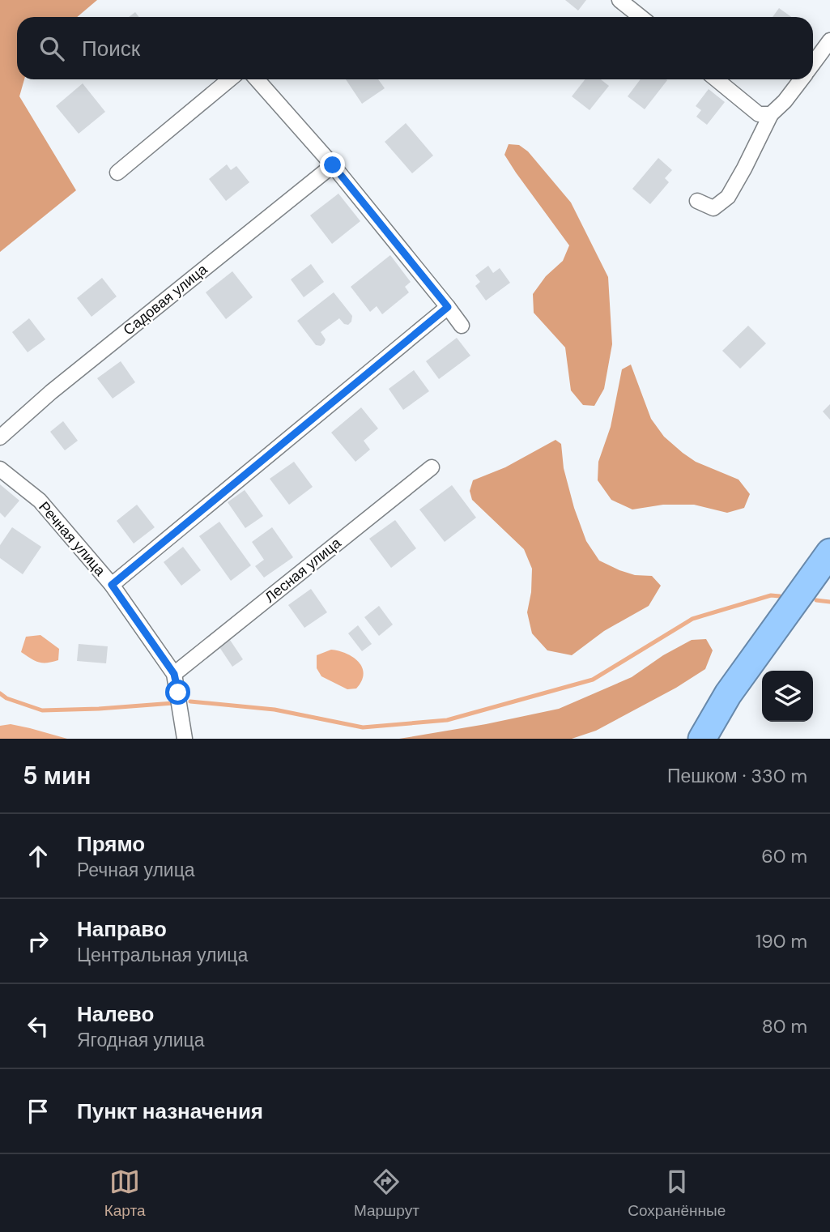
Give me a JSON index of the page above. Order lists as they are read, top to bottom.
{
  "streets": {
    "street": ["Садовая улица", "Речная улица", "Лесная улица"]
  },
  "crossings": [
    ["Речная улица", "Лесная улица"]
  ],
  "page": {
    "search": "Поиск",
    "heading": ["5 мин", "Пешком · 330 m"],
    "list": [
      ["Прямо", "Речная улица", "60 m"],
      ["Направо", "Центральная улица", "190 m"],
      ["Налево", "Ягодная улица", "80 m"],
      "Пункт назначения"
    ],
    "nav": ["Карта", "Маршрут", "Сохранённые"]
  }
}
